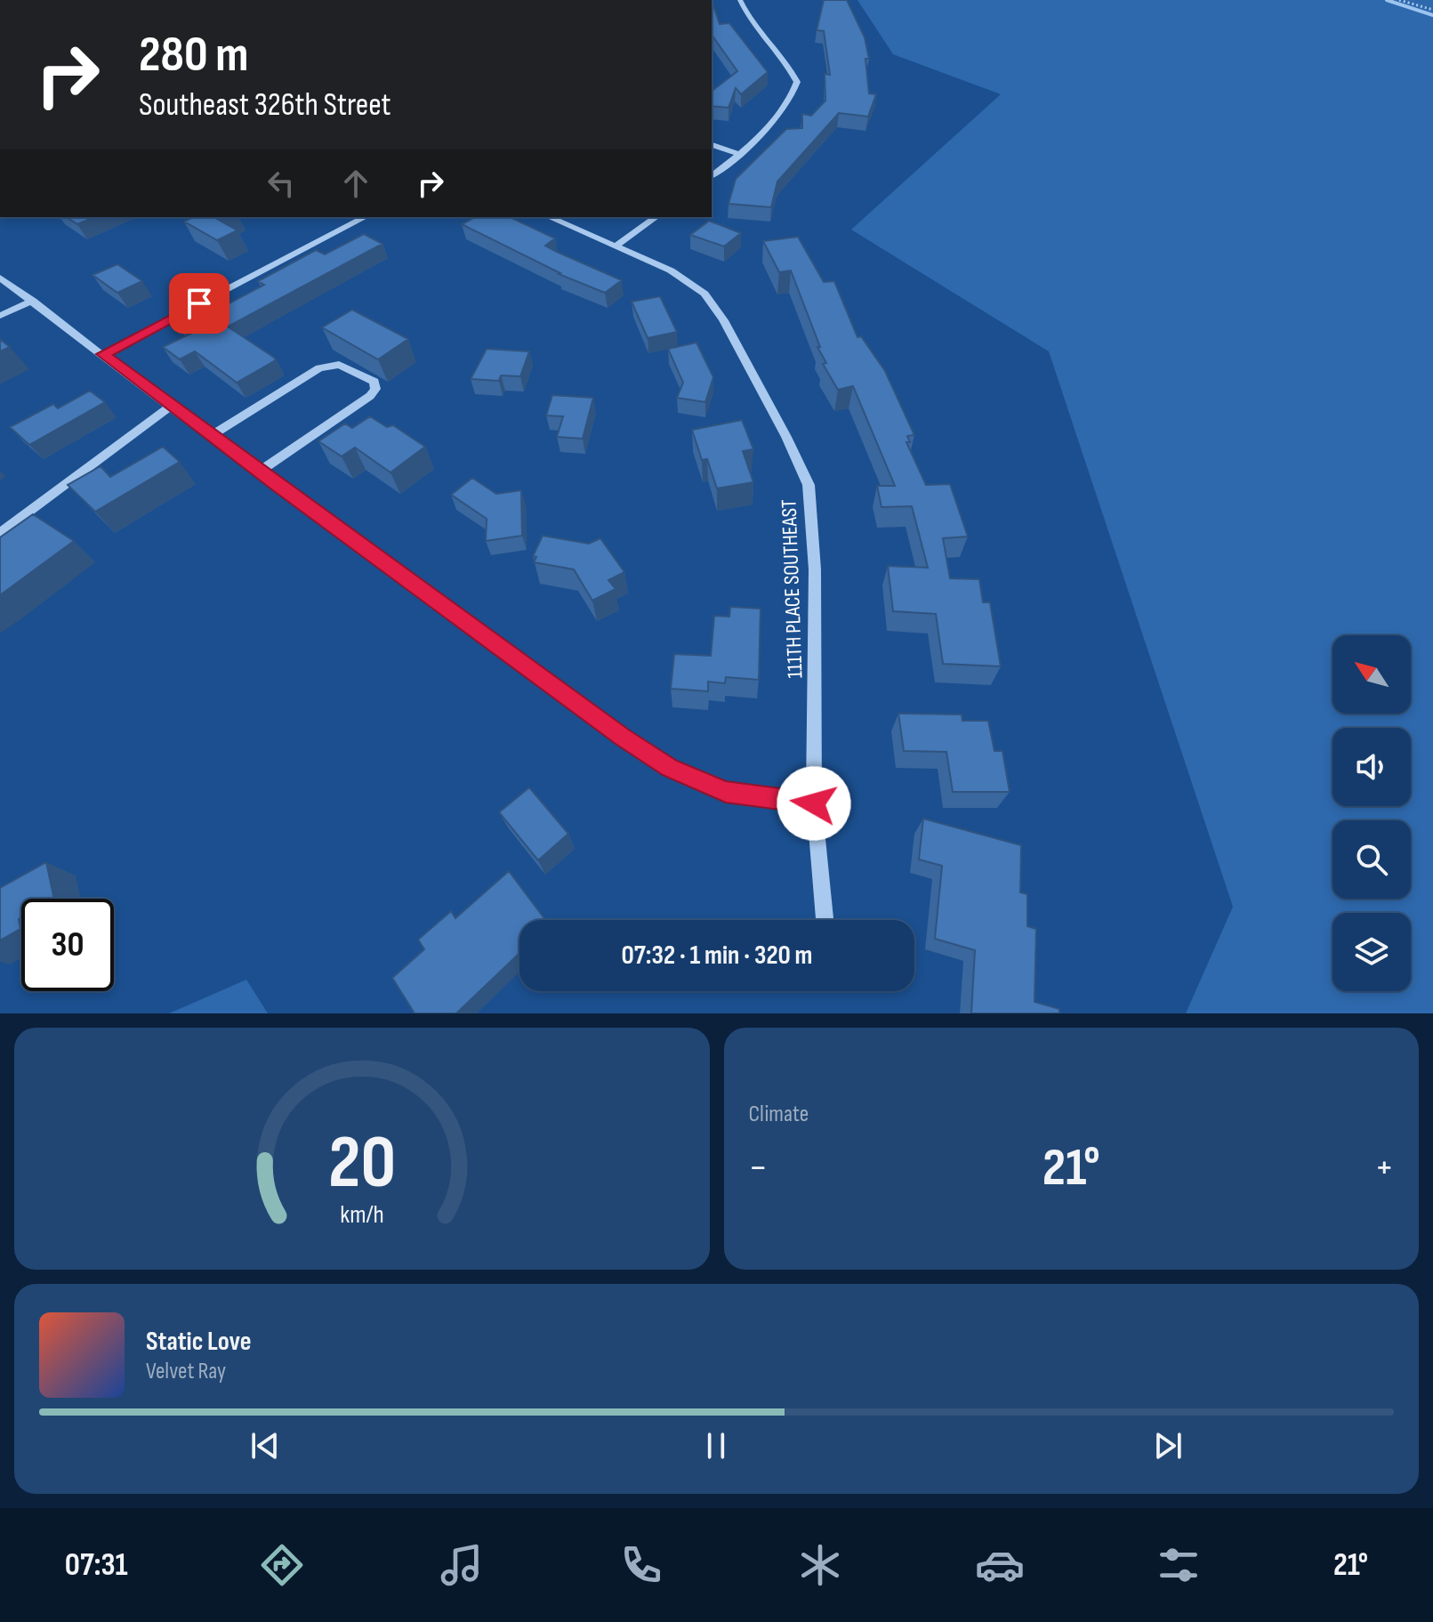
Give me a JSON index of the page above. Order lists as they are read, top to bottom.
{
  "streets": {
    "street": ["111TH PLACE SOUTHEAST"]
  },
  "north": "top left",
  "page": {
    "turn": ["280 m", "Southeast 326th Street"],
    "limit": "30",
    "trip": "07:32 · 1 min · 320 m",
    "tile": "Climate",
    "heat": ["−", "21°", "+"],
    "song": ["Static Love", "Velvet Ray"],
    "tabs": ["07:31", "21°"],
    "gauge": ["20", "km/h"]
  }
}
